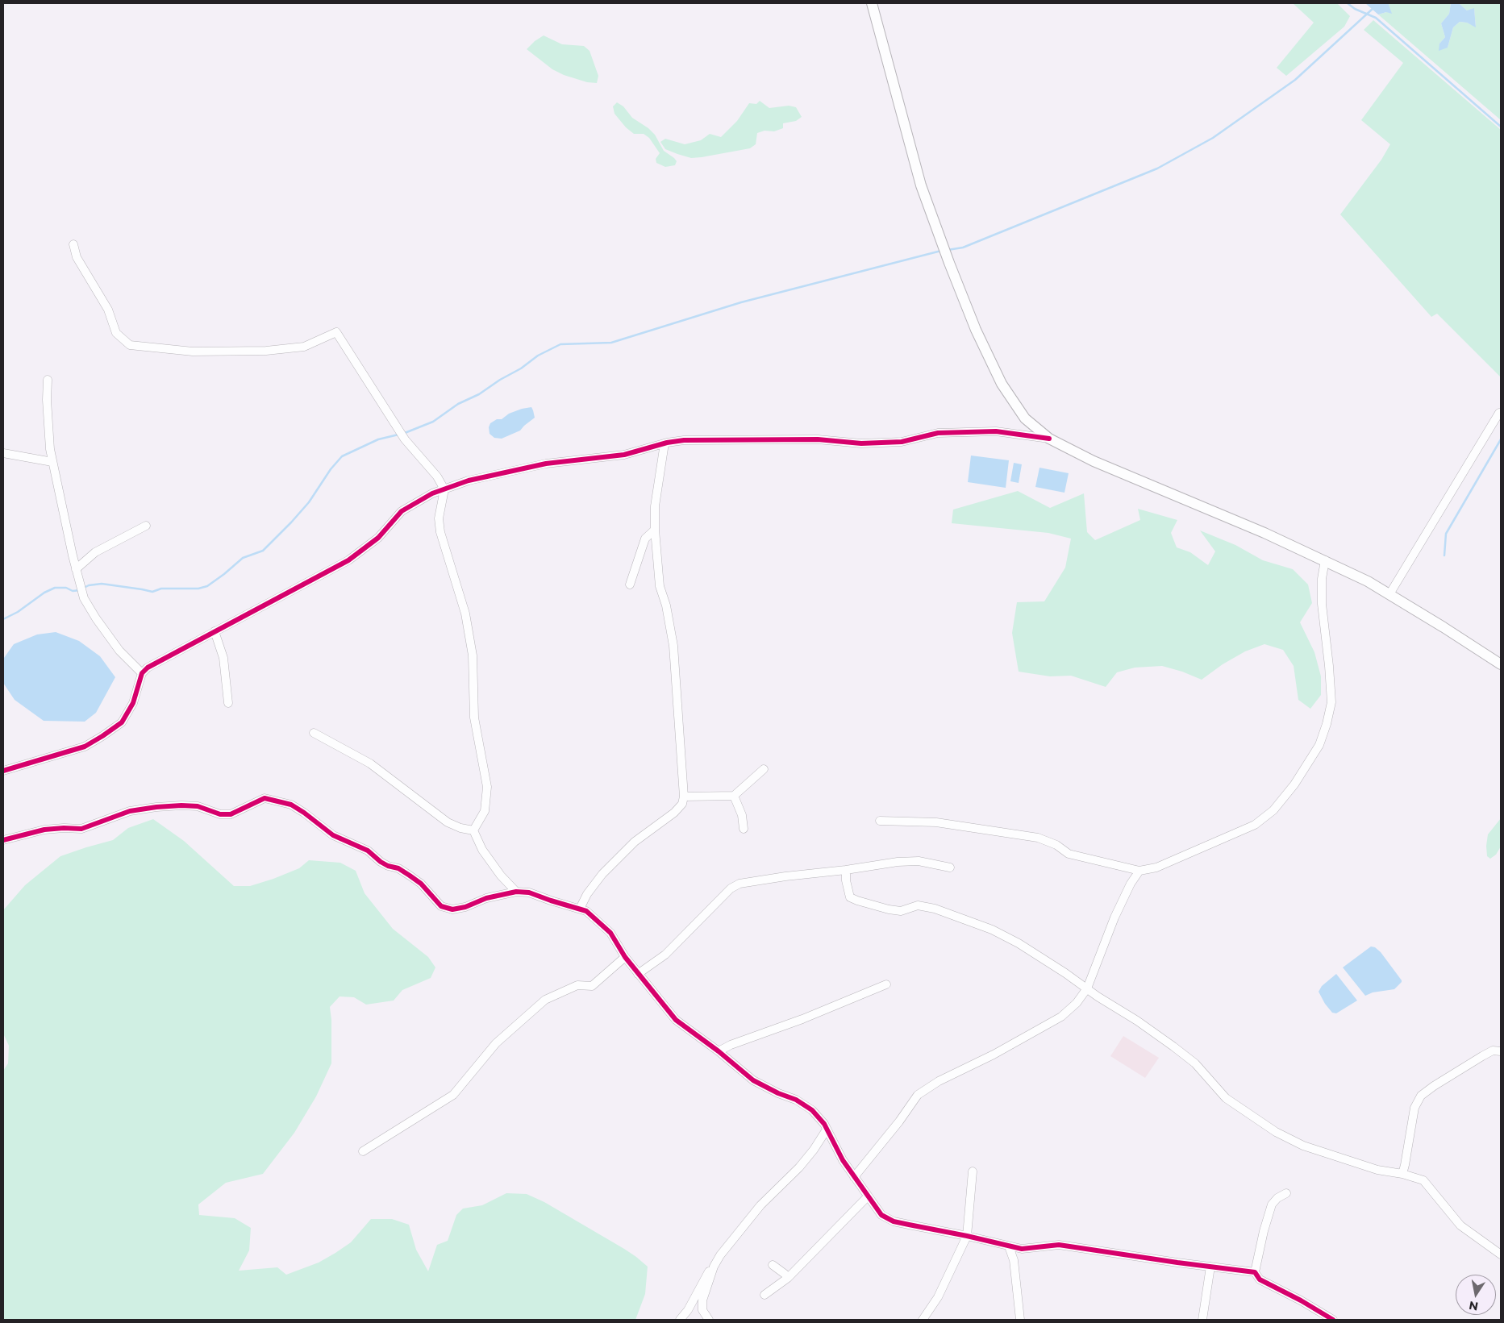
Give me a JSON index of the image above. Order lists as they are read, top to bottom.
{
  "north": "bottom"
}
